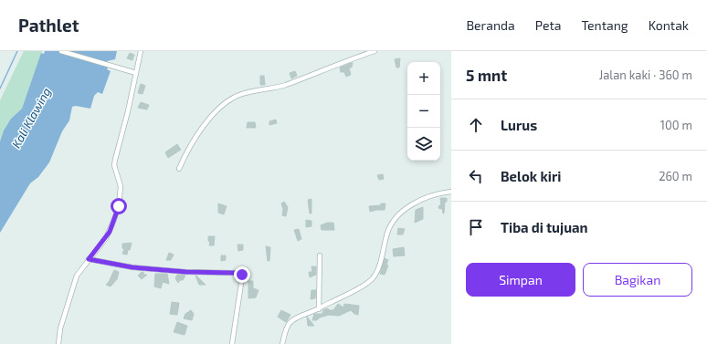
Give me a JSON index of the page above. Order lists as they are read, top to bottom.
{
  "water": ["Kali Klawing"],
  "page": {
    "header": "Pathlet",
    "nav": [
      "Beranda",
      "Peta",
      "Tentang",
      "Kontak"
    ],
    "heading": ["5 mnt", "Jalan kaki · 360 m"],
    "map_buttons": ["+", "−"],
    "list": [
      ["Lurus", "100 m"],
      ["Belok kiri", "260 m"],
      "Tiba di tujuan"
    ],
    "buttons": ["Simpan", "Bagikan"]
  }
}
